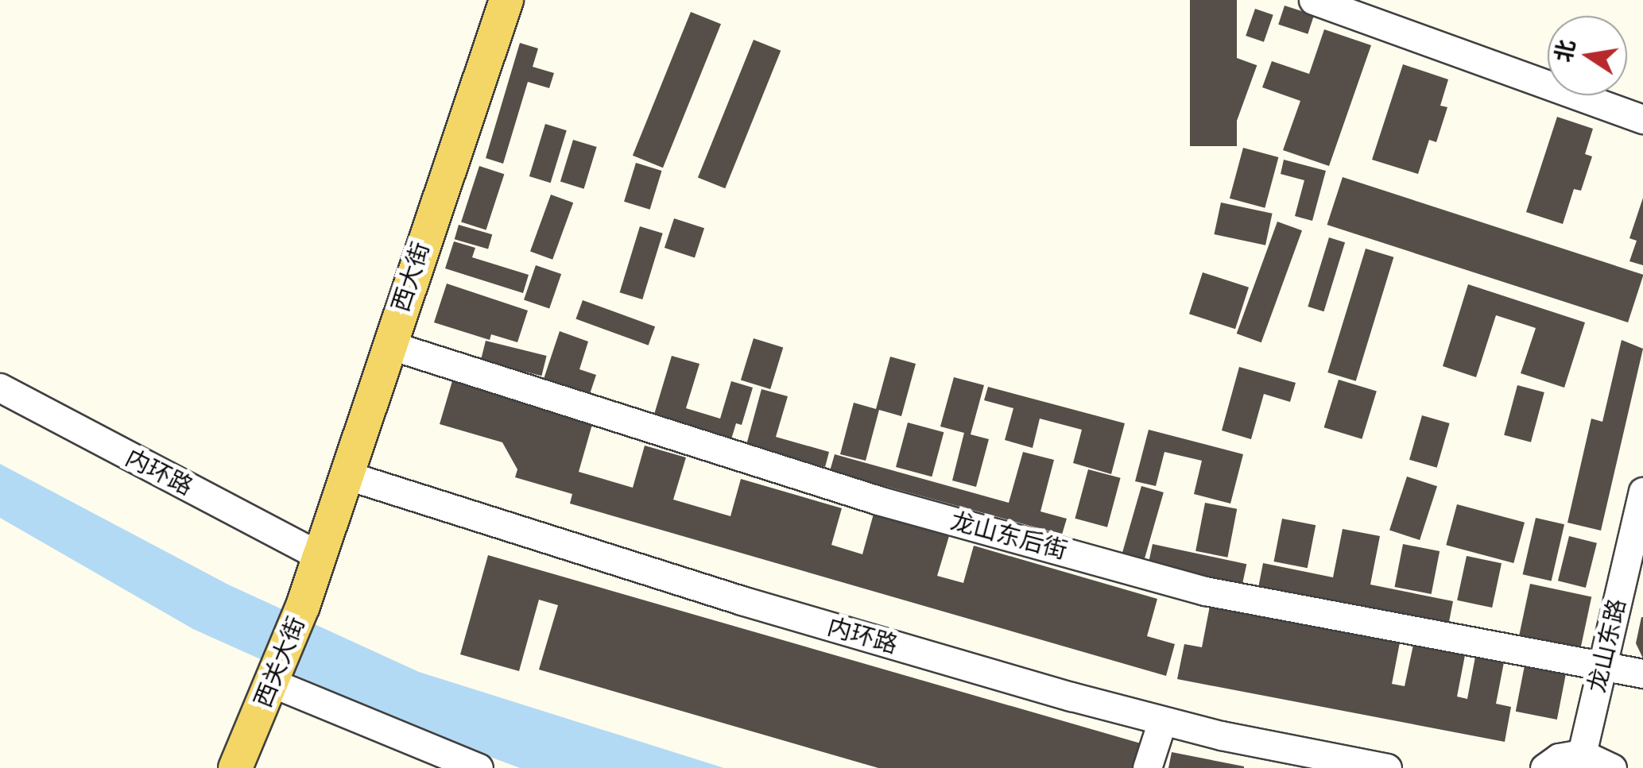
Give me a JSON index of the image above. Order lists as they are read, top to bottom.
{
  "streets": {
    "main road": ["西大街", "西关大街"],
    "street": ["内环路", "龙山东后街", "龙山东路"]
  },
  "crossings": [
    ["西大街", "内环路"],
    ["西大街", "龙山东后街"],
    ["西大街", "西关大街"],
    ["内环路", "西关大街"],
    ["龙山东后街", "龙山东路"]
  ],
  "north": "left"
}
